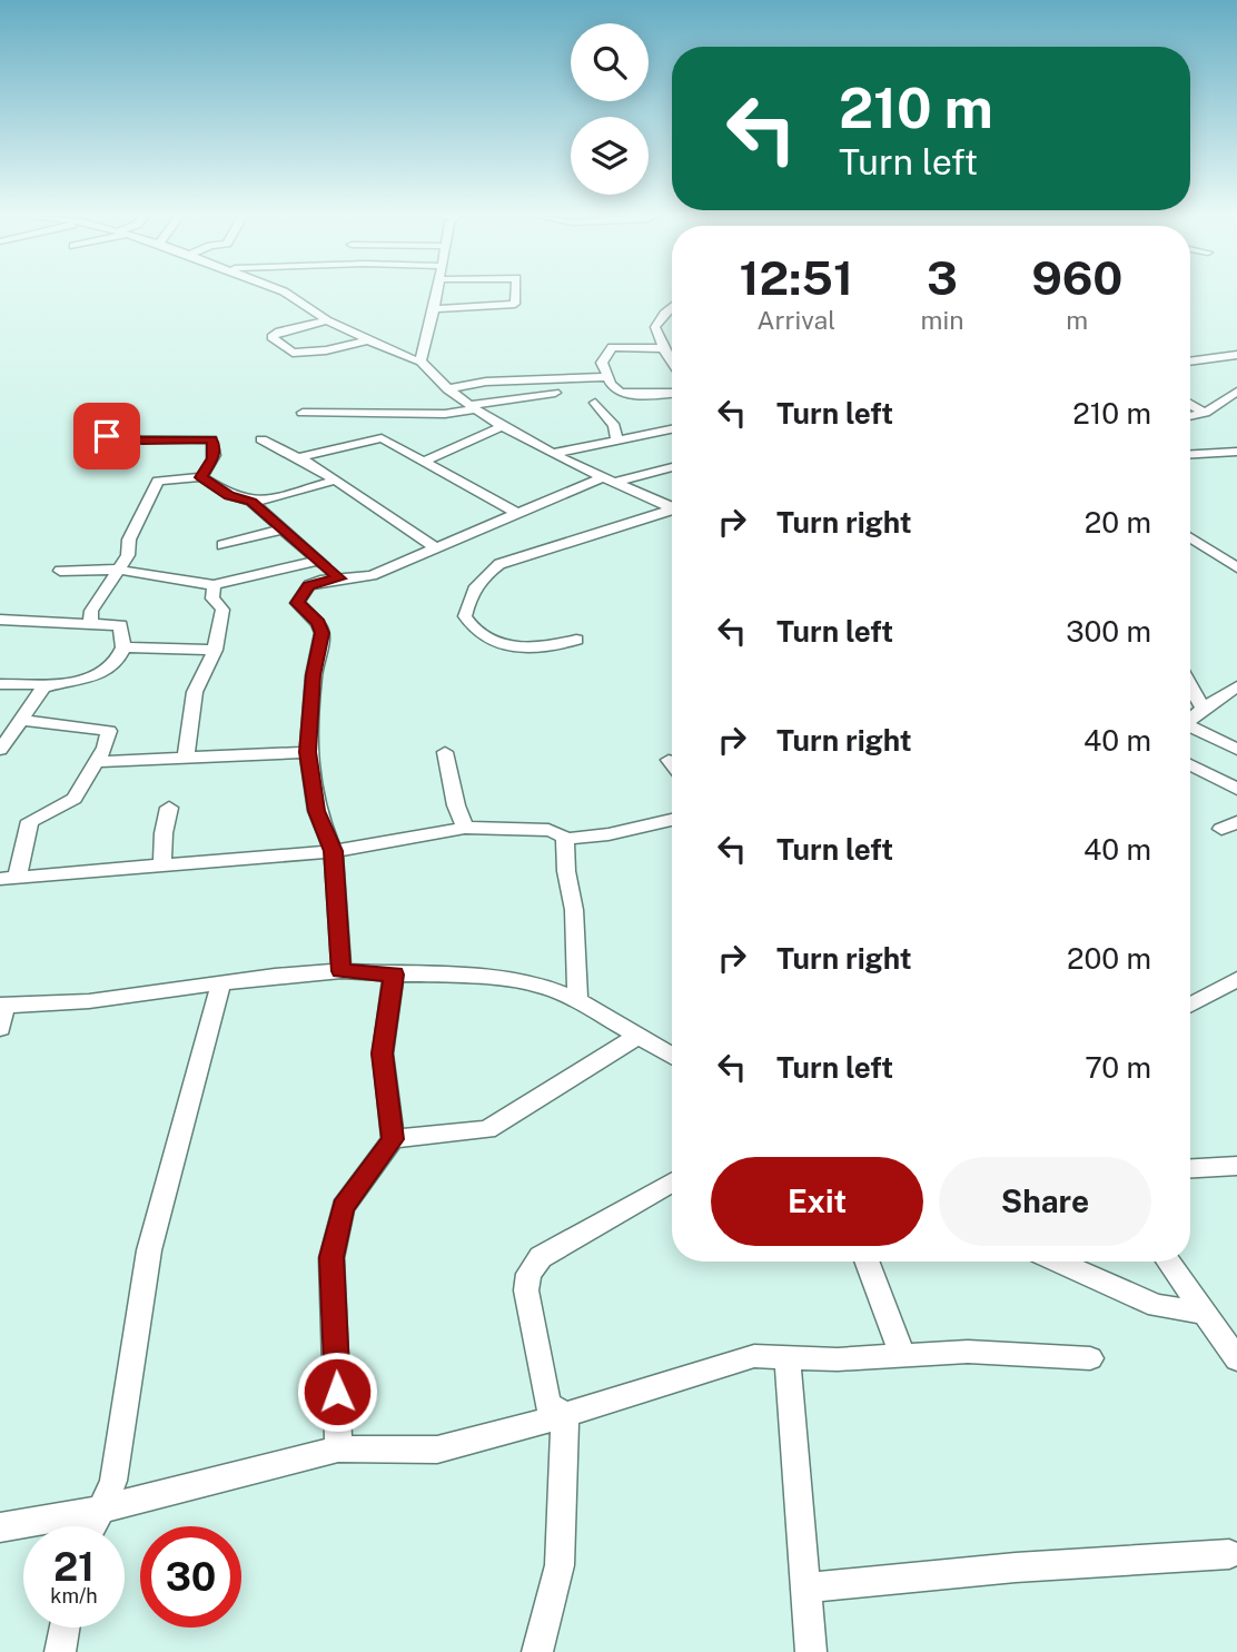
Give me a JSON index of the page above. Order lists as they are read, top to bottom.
{
  "page": {
    "turn": ["210 m", "Turn left"],
    "eta": [
      "12:51",
      "Arrival",
      "3",
      "min",
      "960",
      "m"
    ],
    "list": [
      {
        "name": "Turn left",
        "value": "210 m"
      },
      {
        "name": "Turn right",
        "value": "20 m"
      },
      {
        "name": "Turn left",
        "value": "300 m"
      },
      {
        "name": "Turn right",
        "value": "40 m"
      },
      {
        "name": "Turn left",
        "value": "40 m"
      },
      {
        "name": "Turn right",
        "value": "200 m"
      },
      {
        "name": "Turn left",
        "value": "70 m"
      }
    ],
    "buttons": ["Exit", "Share"],
    "speed": "21 km/h",
    "limit": "30"
  }
}
